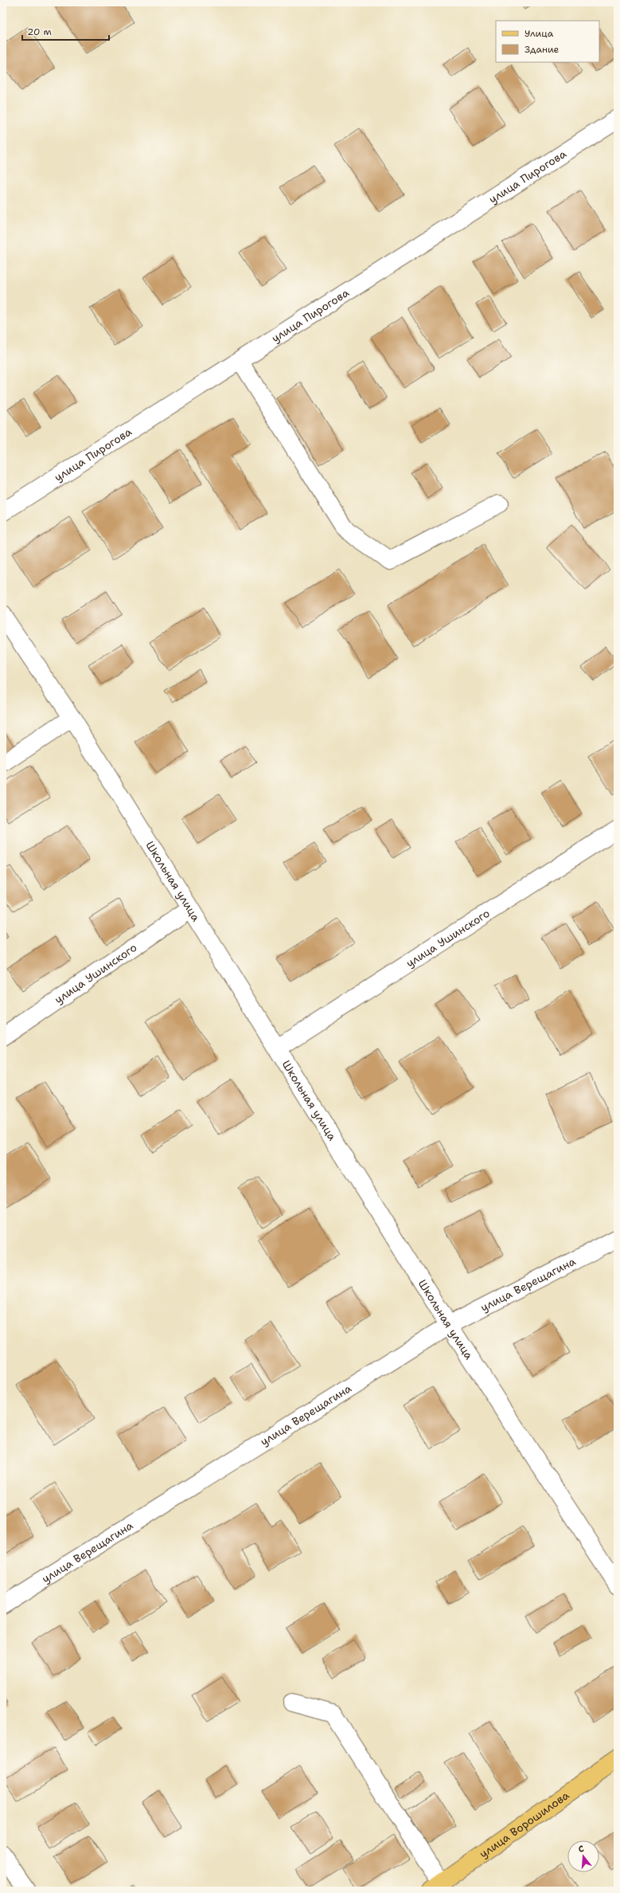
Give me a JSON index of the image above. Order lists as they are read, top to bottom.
{
  "streets": {
    "main road": ["улица Ворошилова"],
    "street": [
      "улица Пирогова",
      "Школьная улица",
      "улица Ушинского",
      "улица Верещагина"
    ]
  },
  "crossings": [
    ["Школьная улица", "улица Ушинского"],
    ["Школьная улица", "улица Верещагина"]
  ],
  "legend": ["Улица", "Здание"],
  "scale_bar": "20 m",
  "north": "top"
}
